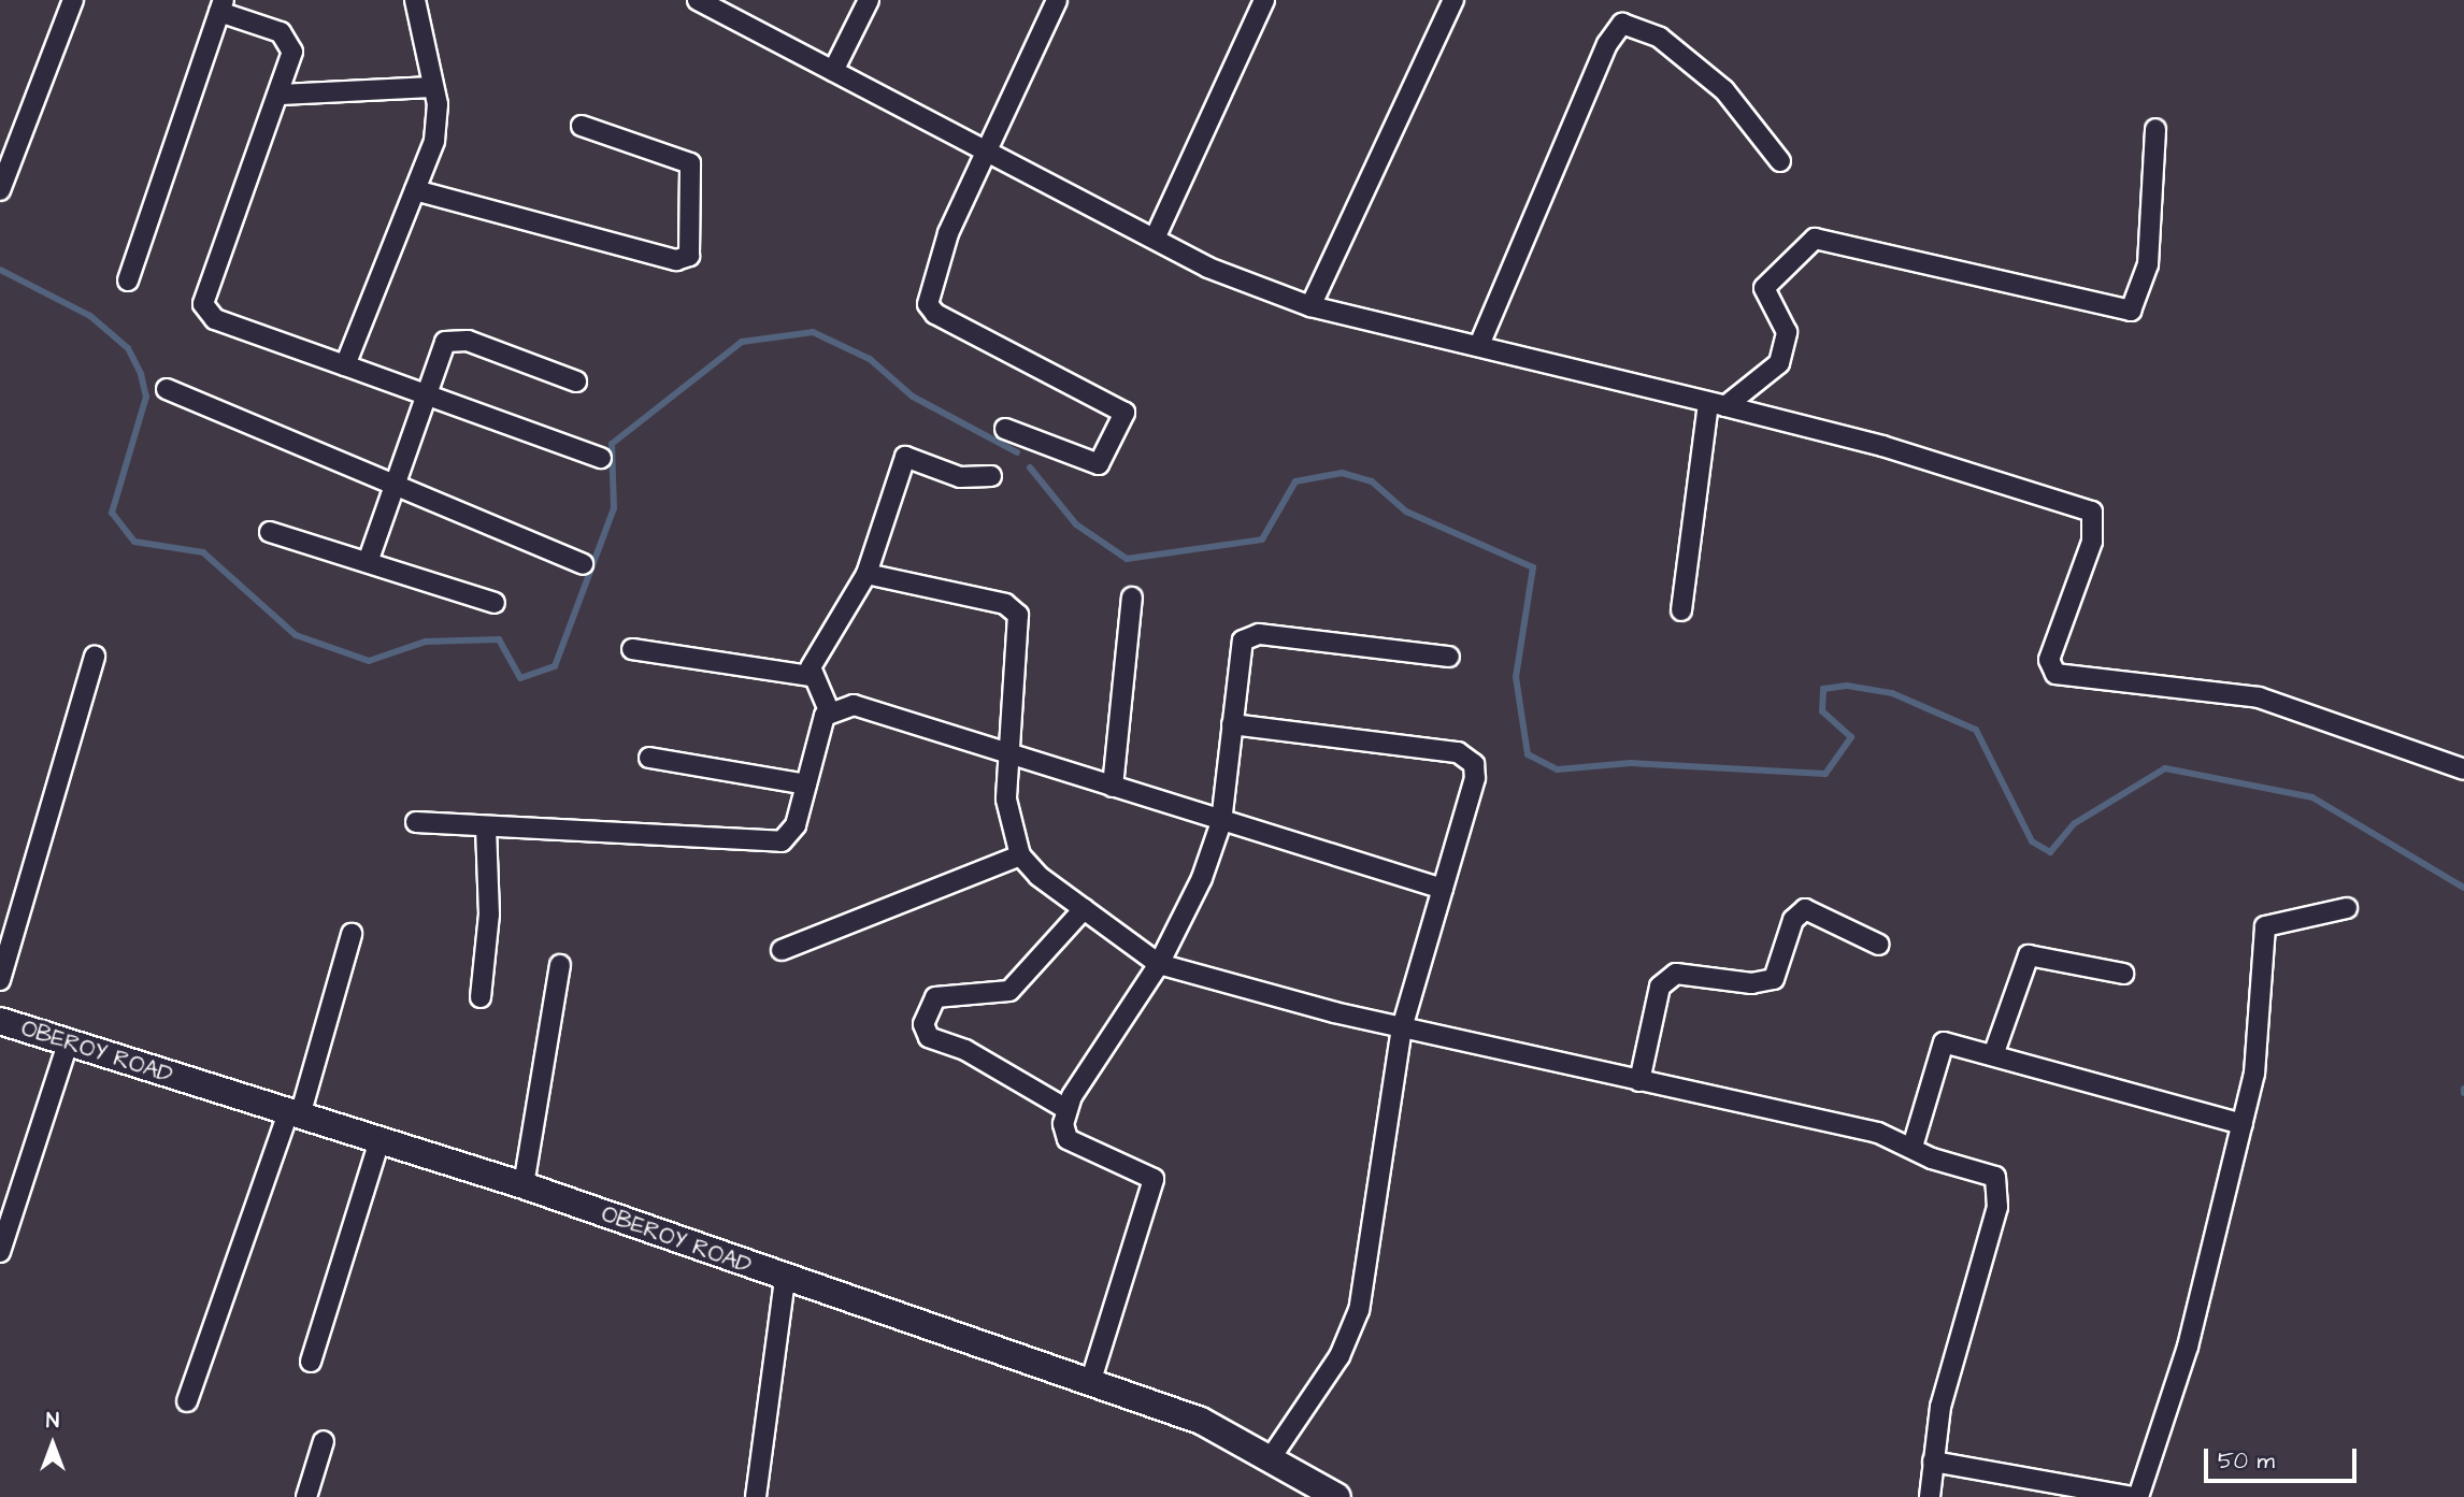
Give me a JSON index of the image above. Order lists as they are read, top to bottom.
{
  "streets": {
    "street": ["OBEROY ROAD"]
  },
  "scale_bar": "50 m",
  "north": "top"
}
